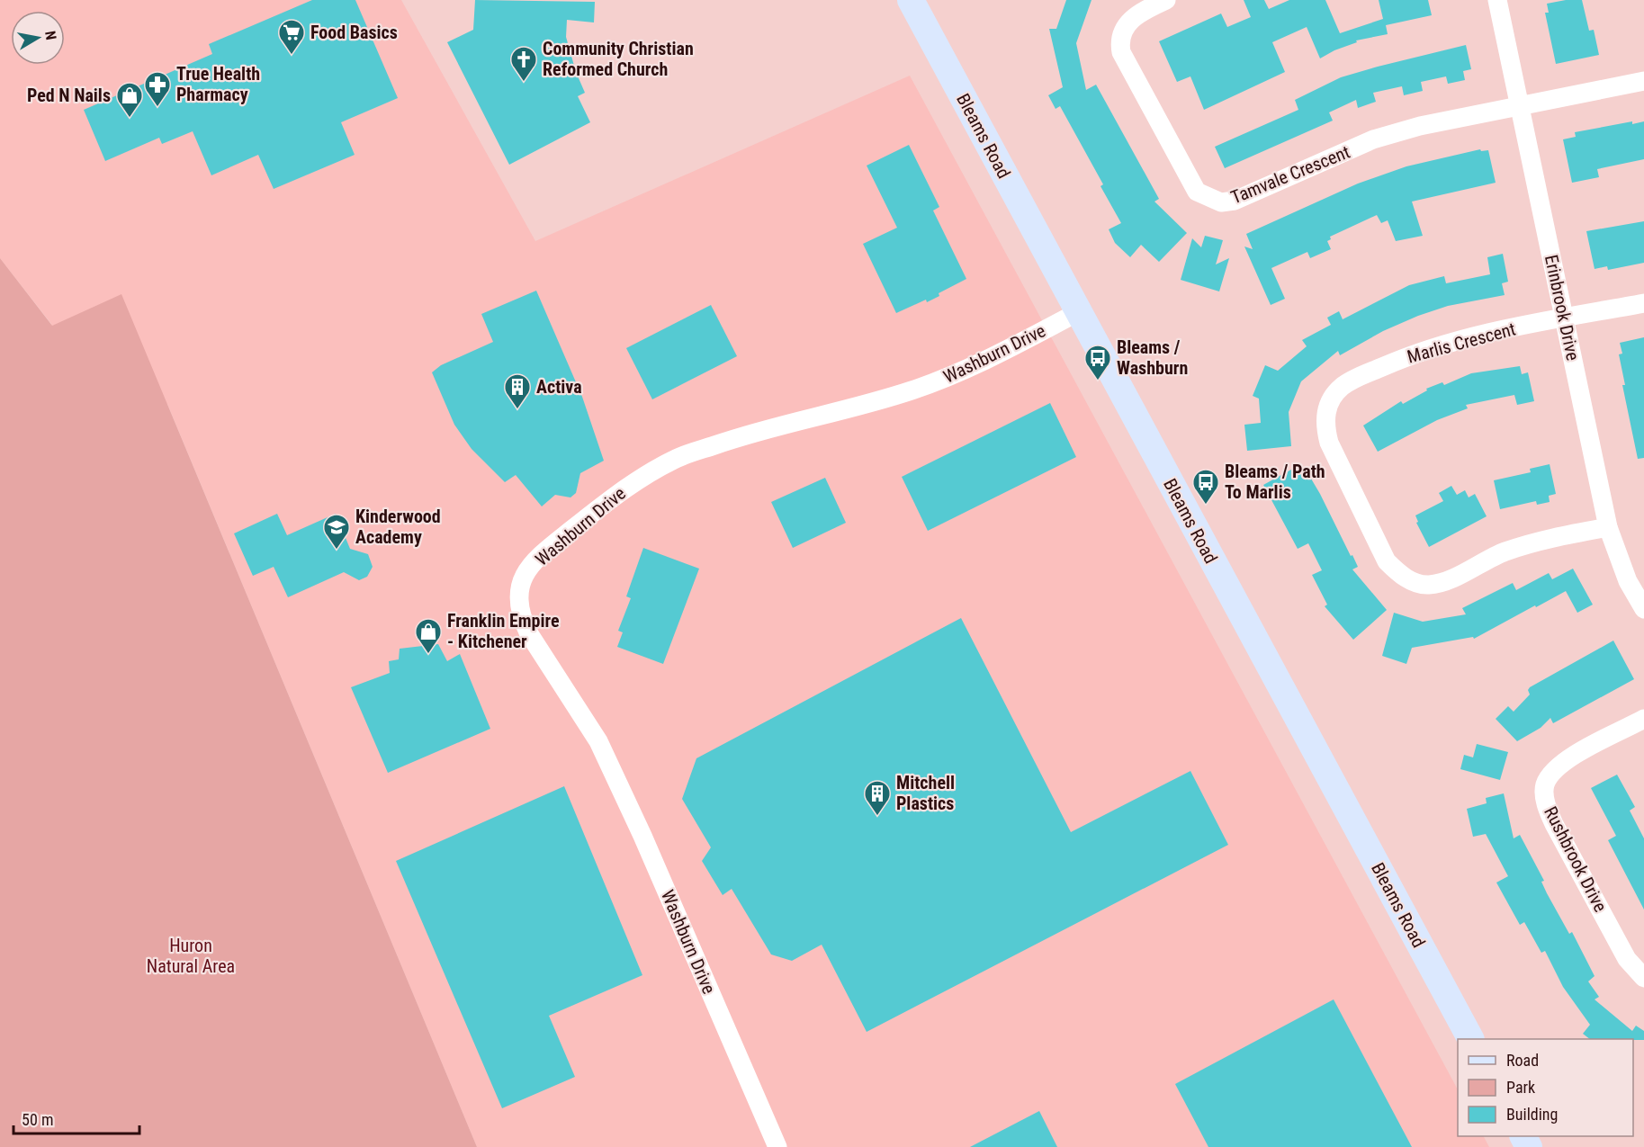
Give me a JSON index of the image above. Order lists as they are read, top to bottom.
{
  "streets": {
    "main road": ["Bleams Road"],
    "street": [
      "Tamvale Crescent",
      "Erinbrook Drive",
      "Marlis Crescent",
      "Washburn Drive",
      "Rushbrook Drive"
    ]
  },
  "crossings": [
    ["Bleams Road", "Washburn Drive"],
    ["Tamvale Crescent", "Erinbrook Drive"],
    ["Erinbrook Drive", "Marlis Crescent"]
  ],
  "parks": ["Huron Natural Area"],
  "places": {
    "supermarket": ["Food Basics"],
    "church": ["Community Christian Reformed Church"],
    "pharmacy": ["True Health Pharmacy"],
    "shop": ["Ped N Nails", "Franklin Empire - Kitchener"],
    "bus stop": ["Bleams / Washburn", "Bleams / Path To Marlis"],
    "building": ["Activa", "Mitchell Plastics"],
    "school or university": ["Kinderwood Academy"]
  },
  "legend": ["Road", "Park", "Building"],
  "scale_bar": "50 m",
  "north": "right"
}
